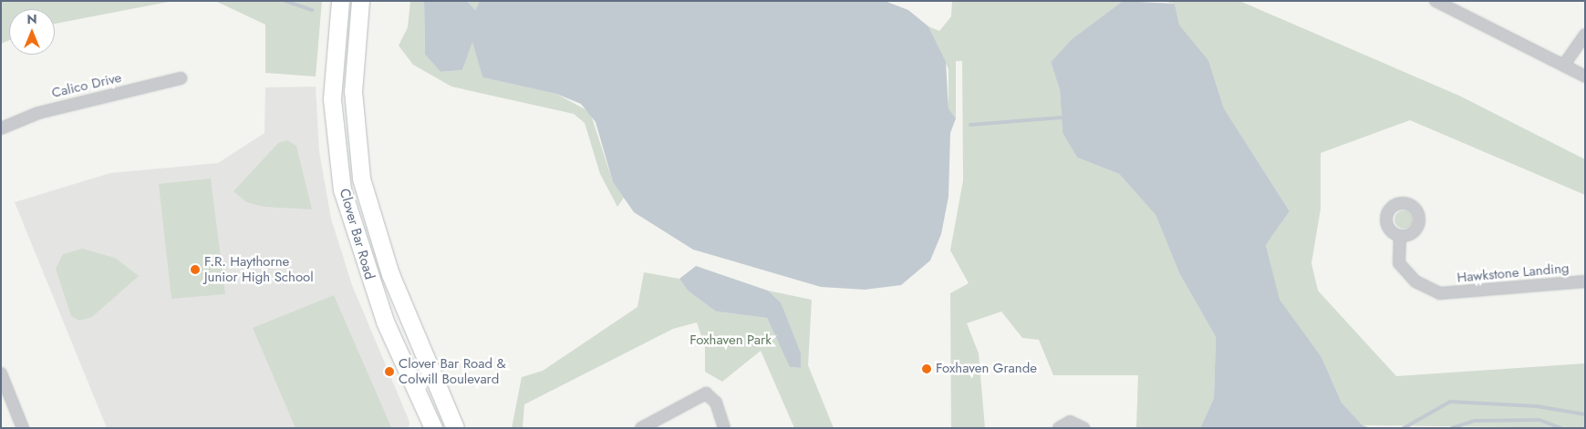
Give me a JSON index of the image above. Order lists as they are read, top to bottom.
{
  "streets": {
    "main road": ["Clover Bar Road"],
    "street": ["Calico Drive", "Hawkstone Landing"]
  },
  "parks": ["Foxhaven Park"],
  "places": ["F.R. Haythorne Junior High School", "Foxhaven Grande", "Clover Bar Road & Colwill Boulevard"],
  "north": "top"
}
